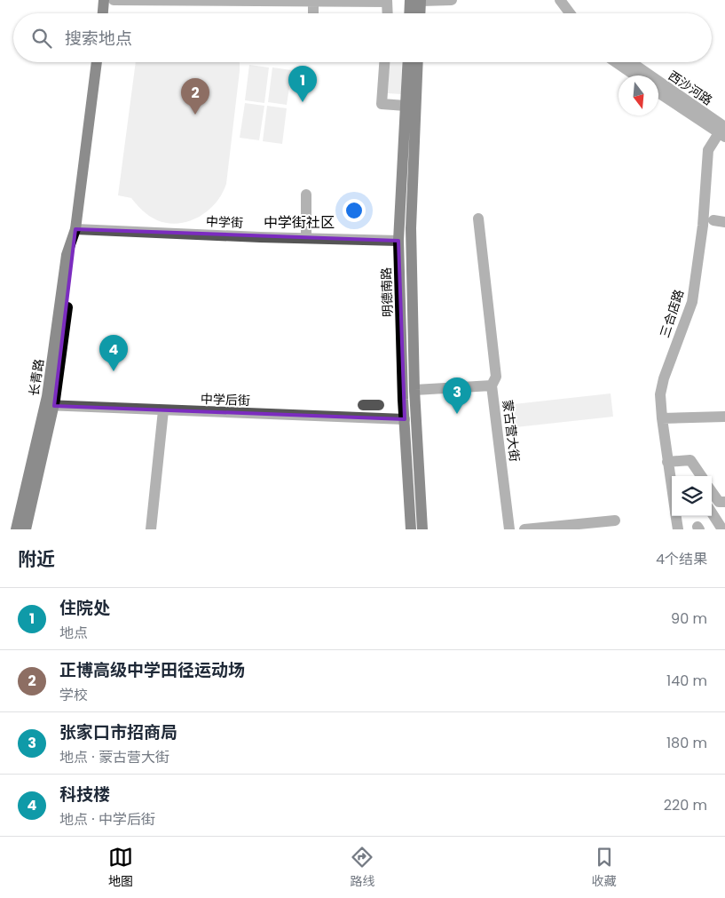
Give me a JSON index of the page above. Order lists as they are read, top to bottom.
{
  "streets": {
    "main road": ["明德南路", "长青路"],
    "street": [
      "西沙河路",
      "中学街",
      "三合店路",
      "中学后街",
      "蒙古营大街"
    ]
  },
  "crossings": [
    ["西沙河路", "三合店路"],
    ["中学街", "明德南路"],
    ["中学街", "长青路"],
    ["明德南路", "中学后街"],
    ["明德南路", "蒙古营大街"],
    ["长青路", "中学后街"]
  ],
  "districts": ["中学街社区"],
  "north": "bottom",
  "page": {
    "search": "搜索地点",
    "pins": [
      "1",
      "2",
      "4",
      "3"
    ],
    "heading": ["附近", "4个结果"],
    "list": [
      {
        "mark": "1",
        "name": "住院处",
        "note": "地点",
        "value": "90 m"
      },
      {
        "mark": "2",
        "name": "正博高级中学田径运动场",
        "note": "学校",
        "value": "140 m"
      },
      {
        "mark": "3",
        "name": "张家口市招商局",
        "note": "地点 · 蒙古营大街",
        "value": "180 m"
      },
      {
        "mark": "4",
        "name": "科技楼",
        "note": "地点 · 中学后街",
        "value": "220 m"
      }
    ],
    "nav": ["地图", "路线", "收藏"]
  }
}
